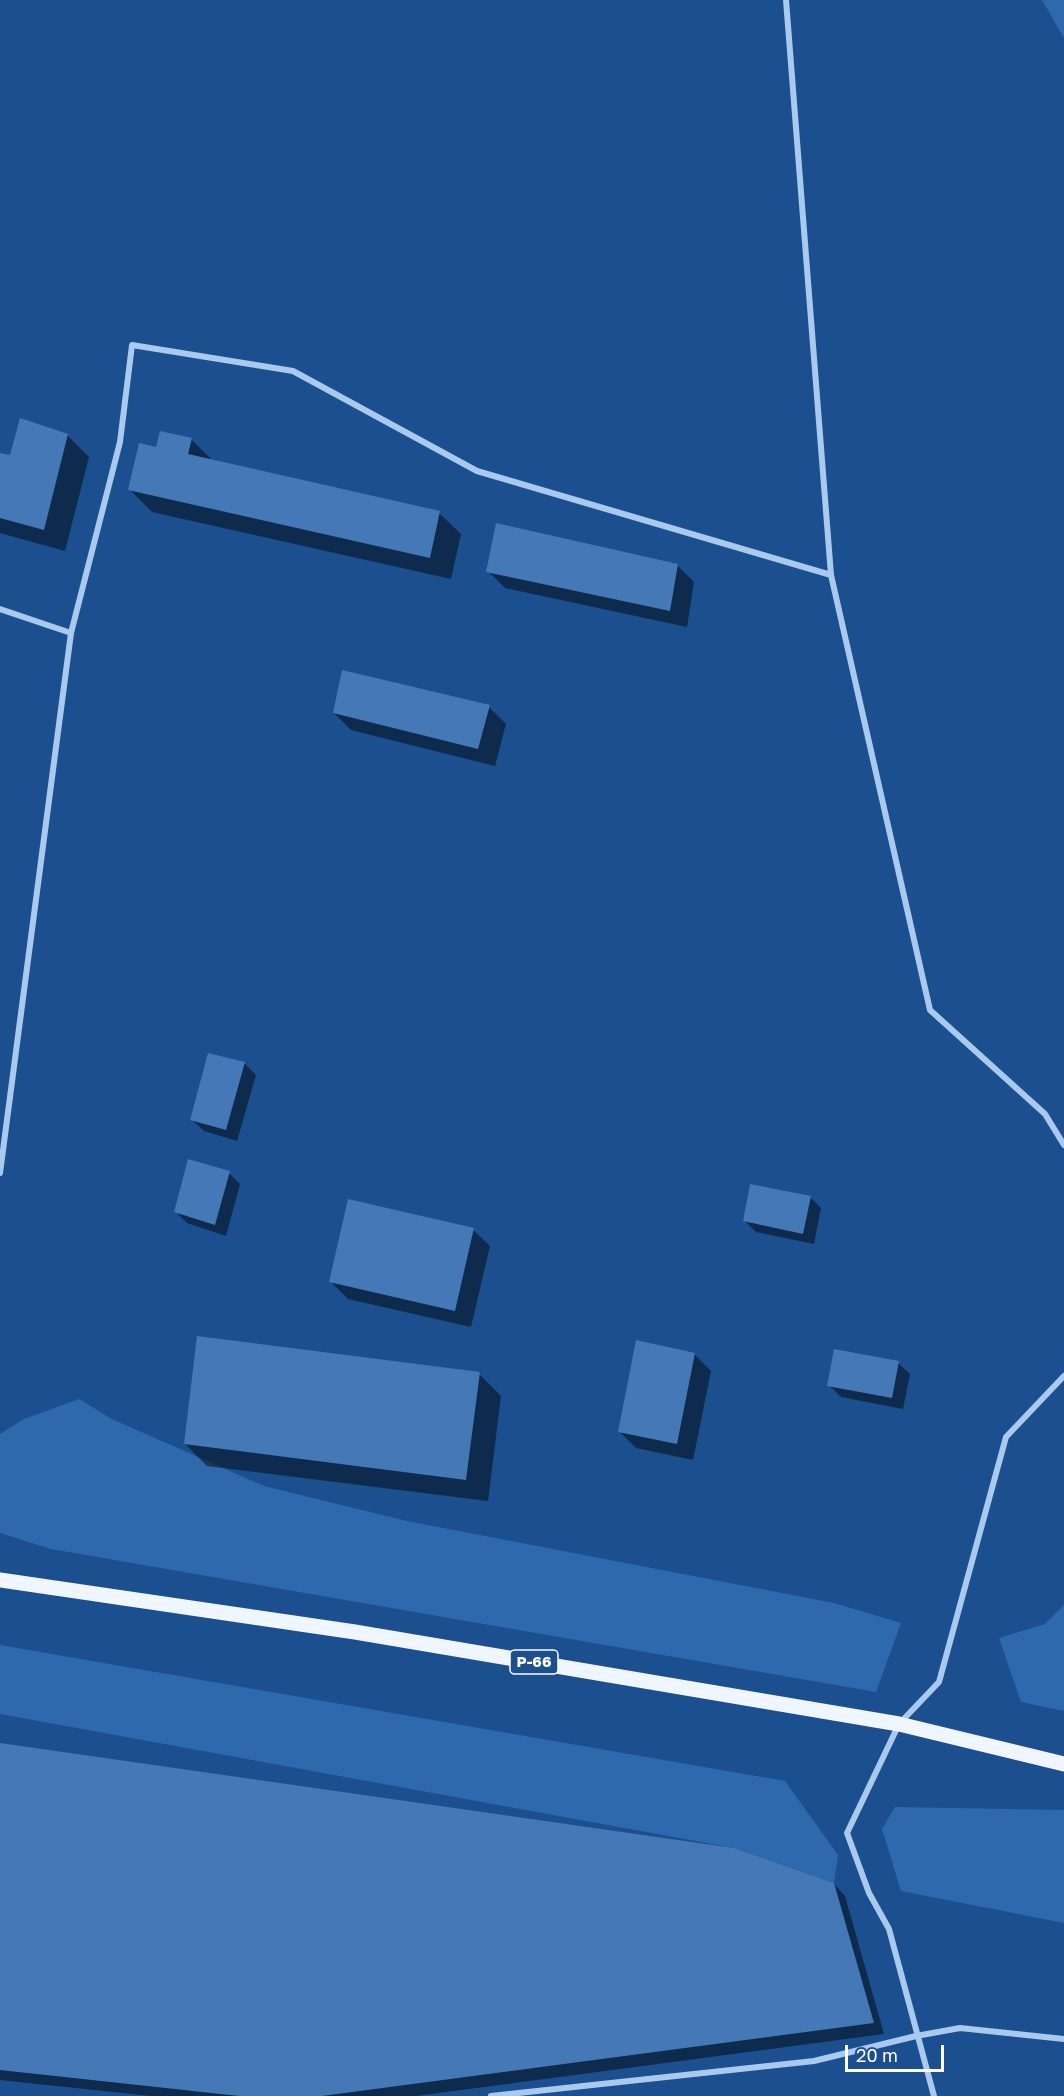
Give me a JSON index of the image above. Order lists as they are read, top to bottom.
{
  "streets": {
    "main road": ["Р-66"]
  },
  "scale_bar": "20 m"
}
